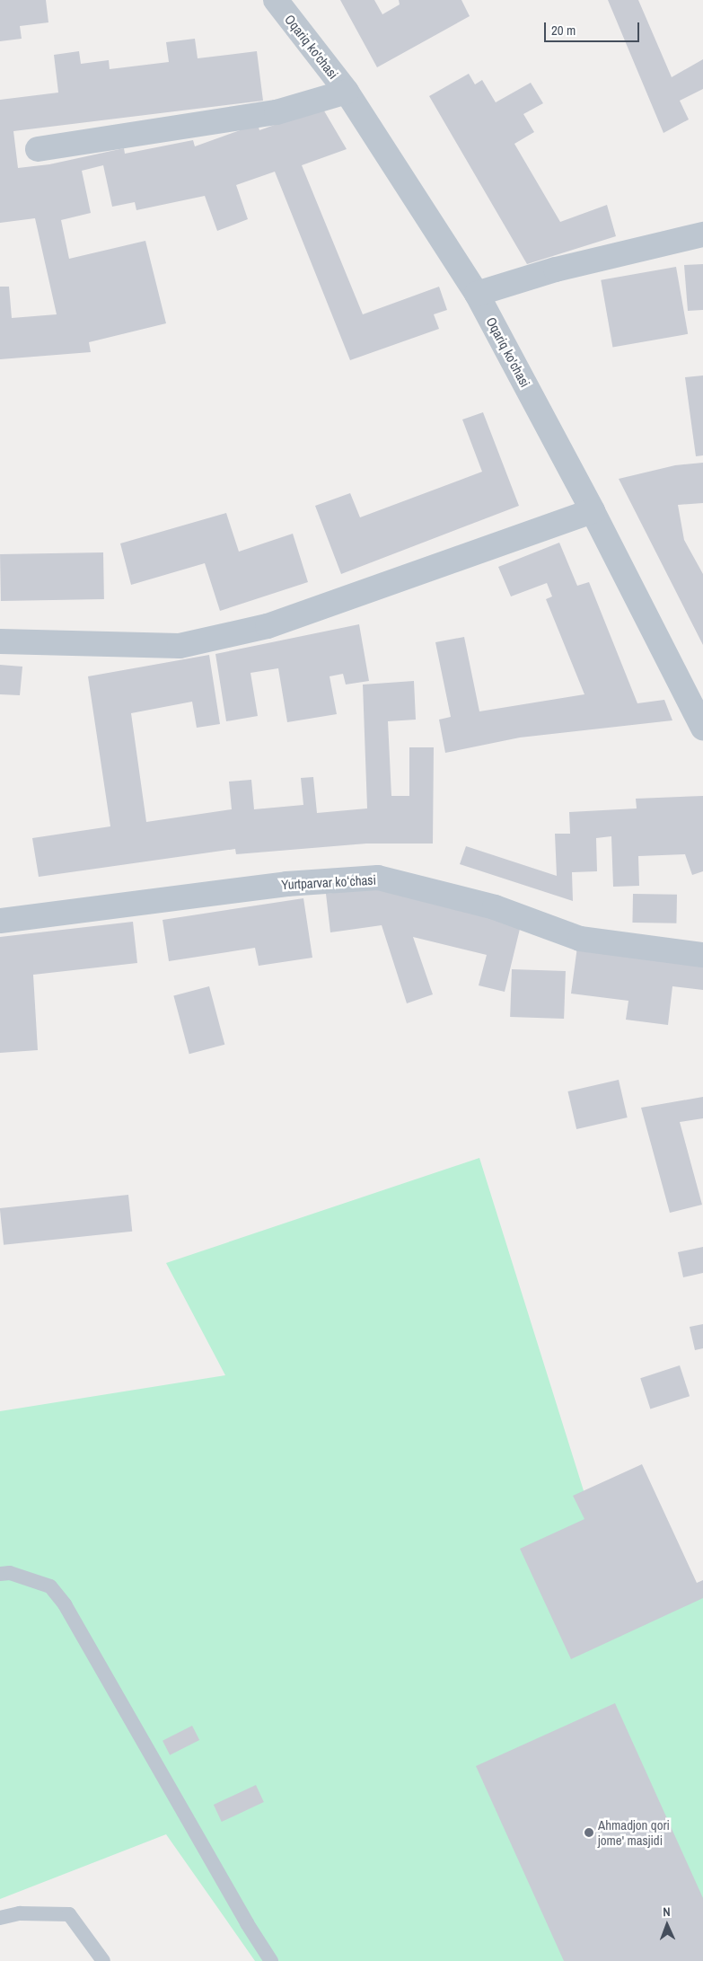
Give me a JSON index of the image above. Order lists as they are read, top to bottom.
{
  "streets": {
    "street": ["Oqariq ko'chasi", "Yurtparvar koʻchasi"]
  },
  "places": ["Ahmadjon qori jome' masjidi"],
  "scale_bar": "20 m",
  "north": "top"
}
